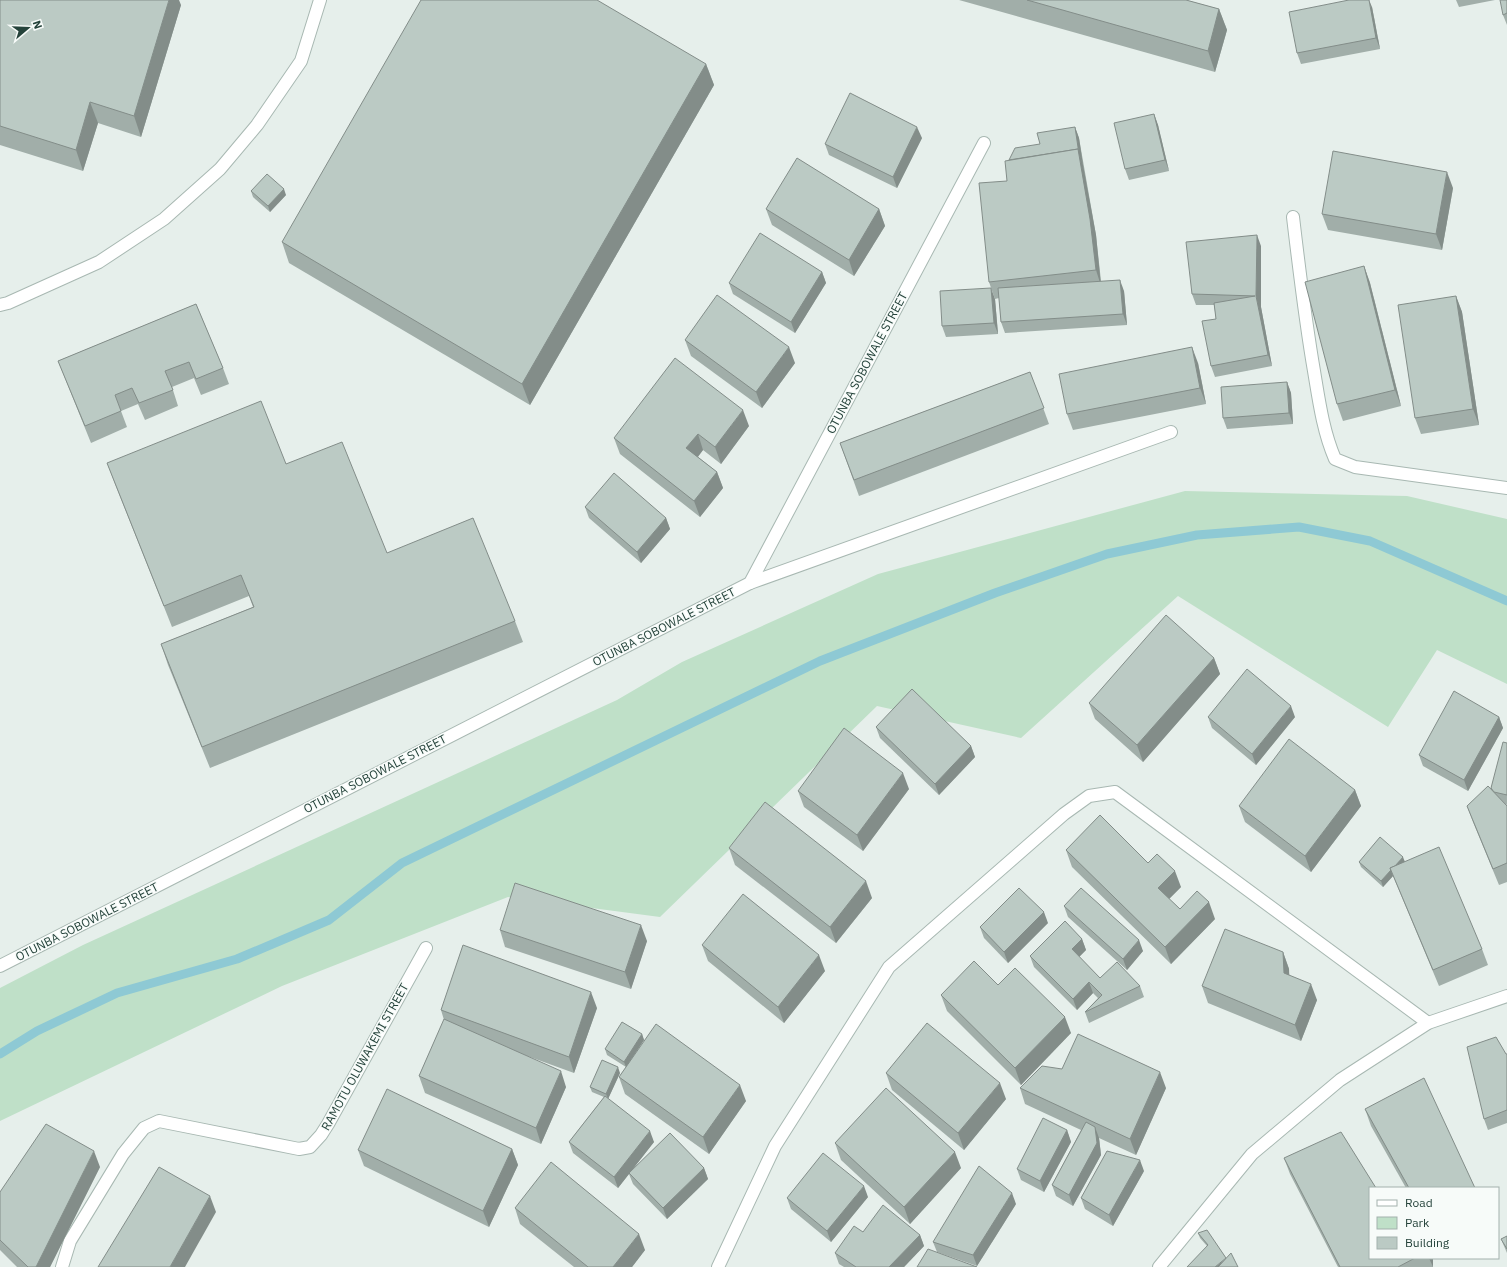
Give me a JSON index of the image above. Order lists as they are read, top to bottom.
{
  "streets": {
    "street": ["OTUNBA SOBOWALE STREET", "RAMOTU OLUWAKEMI STREET"]
  },
  "legend": ["Road", "Park", "Building"],
  "north": "right"
}
